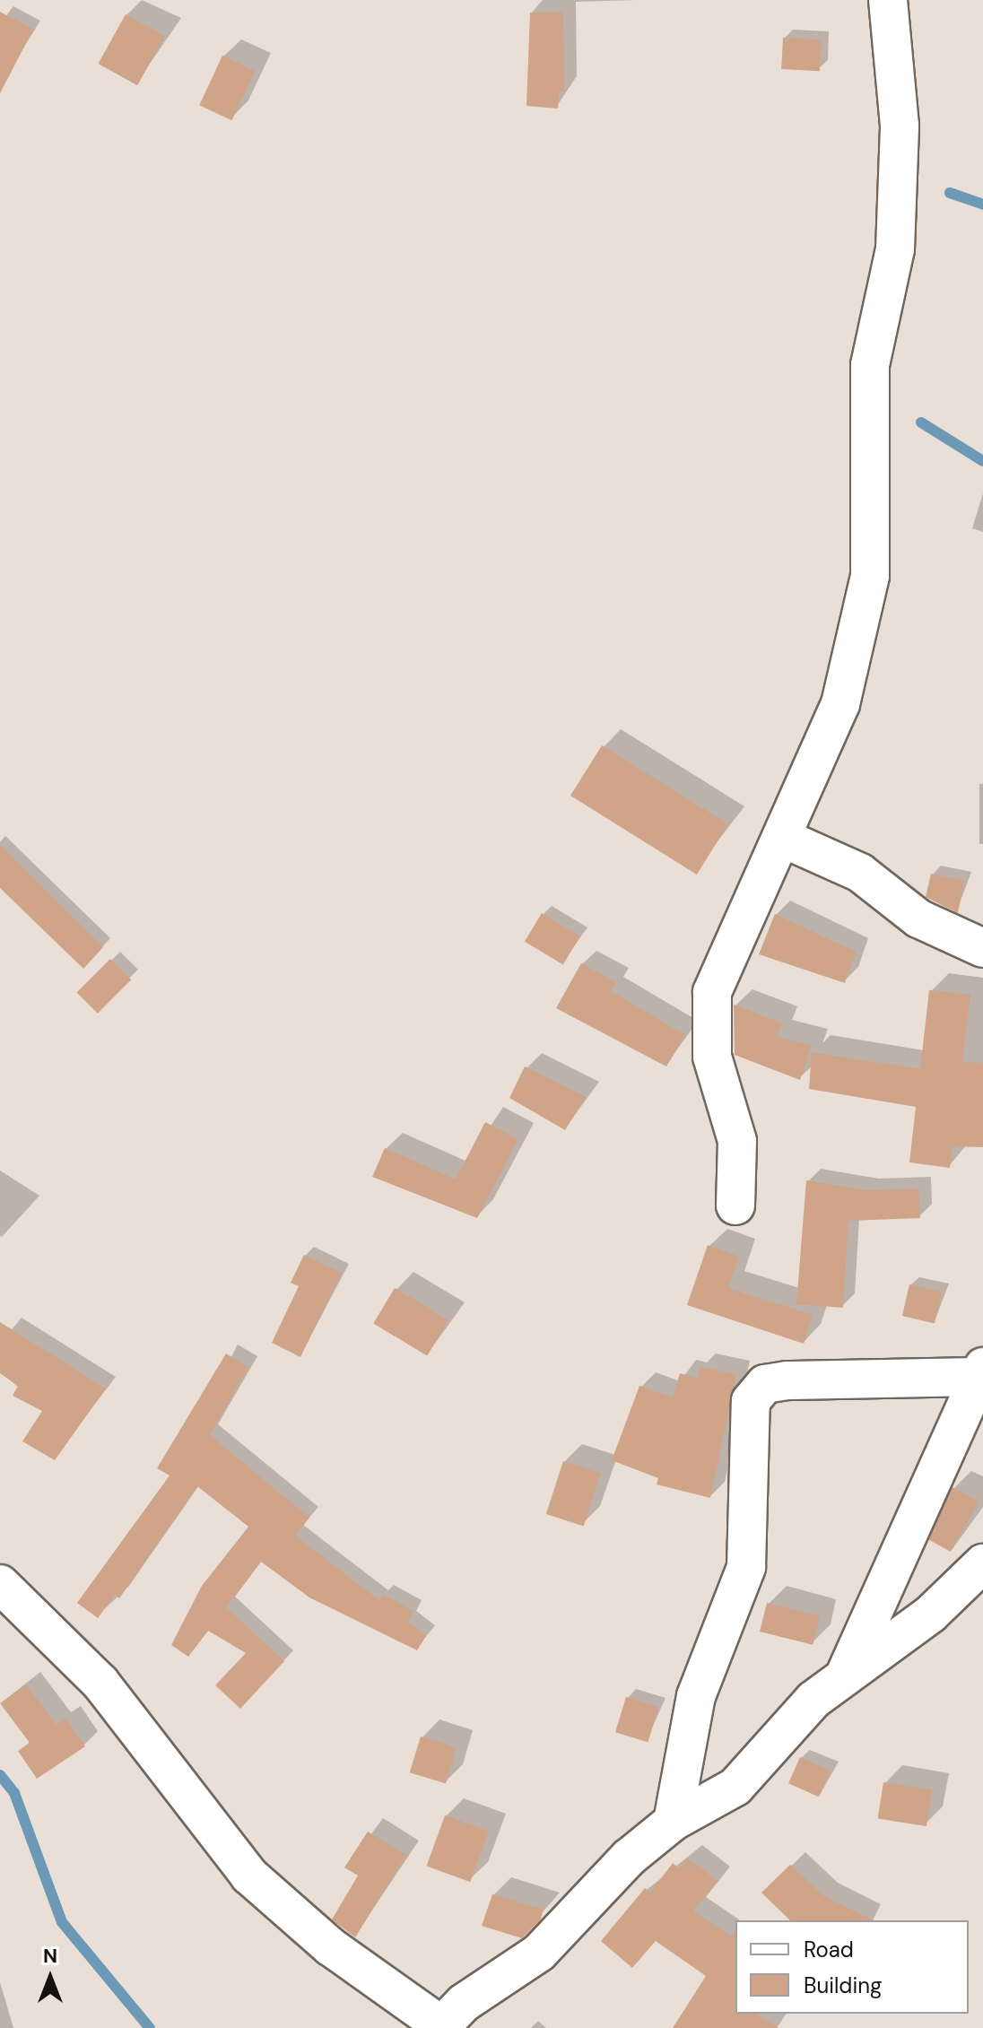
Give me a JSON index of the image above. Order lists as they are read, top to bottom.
{
  "legend": ["Road", "Building"],
  "north": "top"
}
